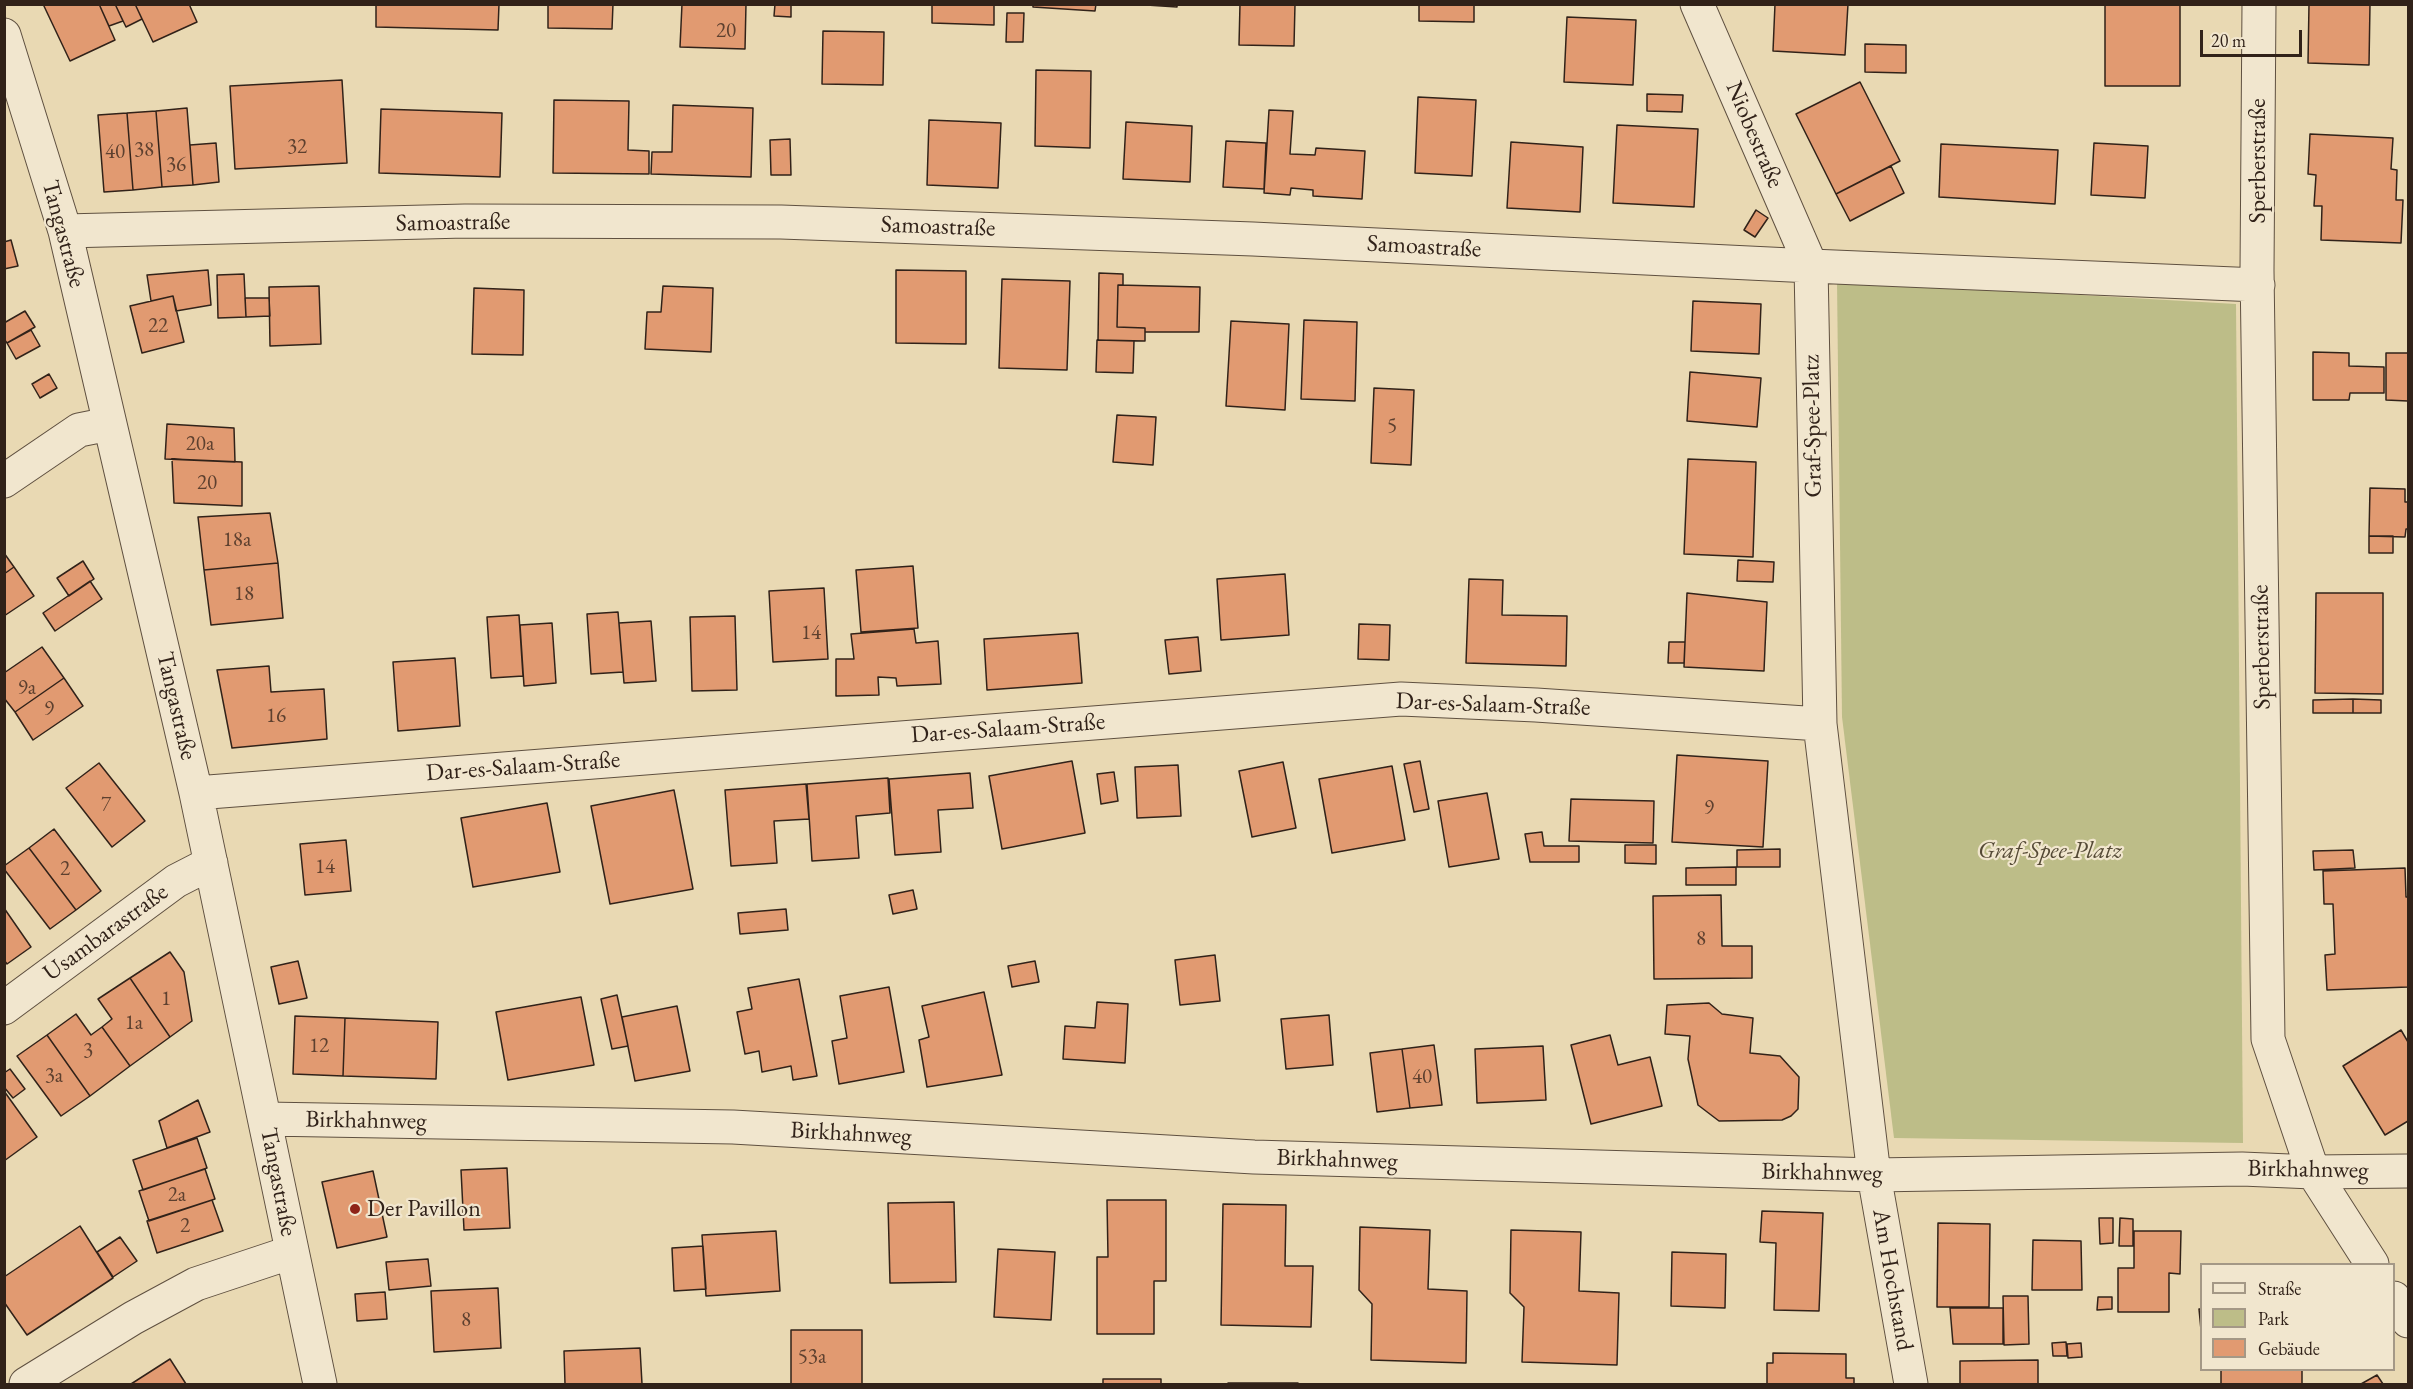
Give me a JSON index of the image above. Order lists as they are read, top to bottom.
{
  "streets": {
    "street": [
      "Niobestraße",
      "Sperberstraße",
      "Samoastraße",
      "Tangastraße",
      "Graf-Spee-Platz",
      "Dar-es-Salaam-Straße",
      "Usambarastraße",
      "Birkhahnweg",
      "Am Hochstand"
    ]
  },
  "crossings": [
    ["Niobestraße", "Samoastraße"],
    ["Niobestraße", "Graf-Spee-Platz"],
    ["Sperberstraße", "Birkhahnweg"],
    ["Samoastraße", "Tangastraße"],
    ["Samoastraße", "Graf-Spee-Platz"],
    ["Tangastraße", "Dar-es-Salaam-Straße"],
    ["Tangastraße", "Usambarastraße"],
    ["Tangastraße", "Birkhahnweg"],
    ["Graf-Spee-Platz", "Dar-es-Salaam-Straße"],
    ["Graf-Spee-Platz", "Birkhahnweg"],
    ["Graf-Spee-Platz", "Am Hochstand"],
    ["Birkhahnweg", "Am Hochstand"]
  ],
  "parks": ["Graf-Spee-Platz"],
  "places": ["Der Pavillon"],
  "house_numbers": [
    "20",
    "32",
    "38",
    "40",
    "36",
    "22",
    "5",
    "20a",
    "20",
    "18a",
    "18",
    "14",
    "9a",
    "9",
    "16",
    "7",
    "9",
    "14",
    "2",
    "8",
    "1",
    "1a",
    "12",
    "3",
    "3a",
    "40",
    "2a",
    "2",
    "8",
    "53a"
  ],
  "legend": ["Straße", "Park", "Gebäude"],
  "scale_bar": "20 m"
}
